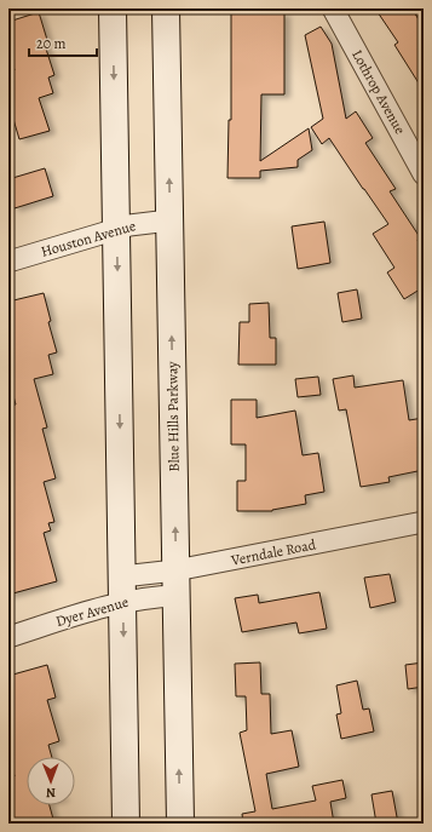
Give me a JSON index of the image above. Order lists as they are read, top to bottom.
{
  "streets": {
    "main road": ["Blue Hills Parkway"],
    "street": [
      "Lothrop Avenue",
      "Houston Avenue",
      "Verndale Road",
      "Dyer Avenue"
    ]
  },
  "crossings": [
    ["Houston Avenue", "Blue Hills Parkway"],
    ["Blue Hills Parkway", "Verndale Road"],
    ["Verndale Road", "Dyer Avenue"]
  ],
  "scale_bar": "20 m",
  "north": "bottom"
}
